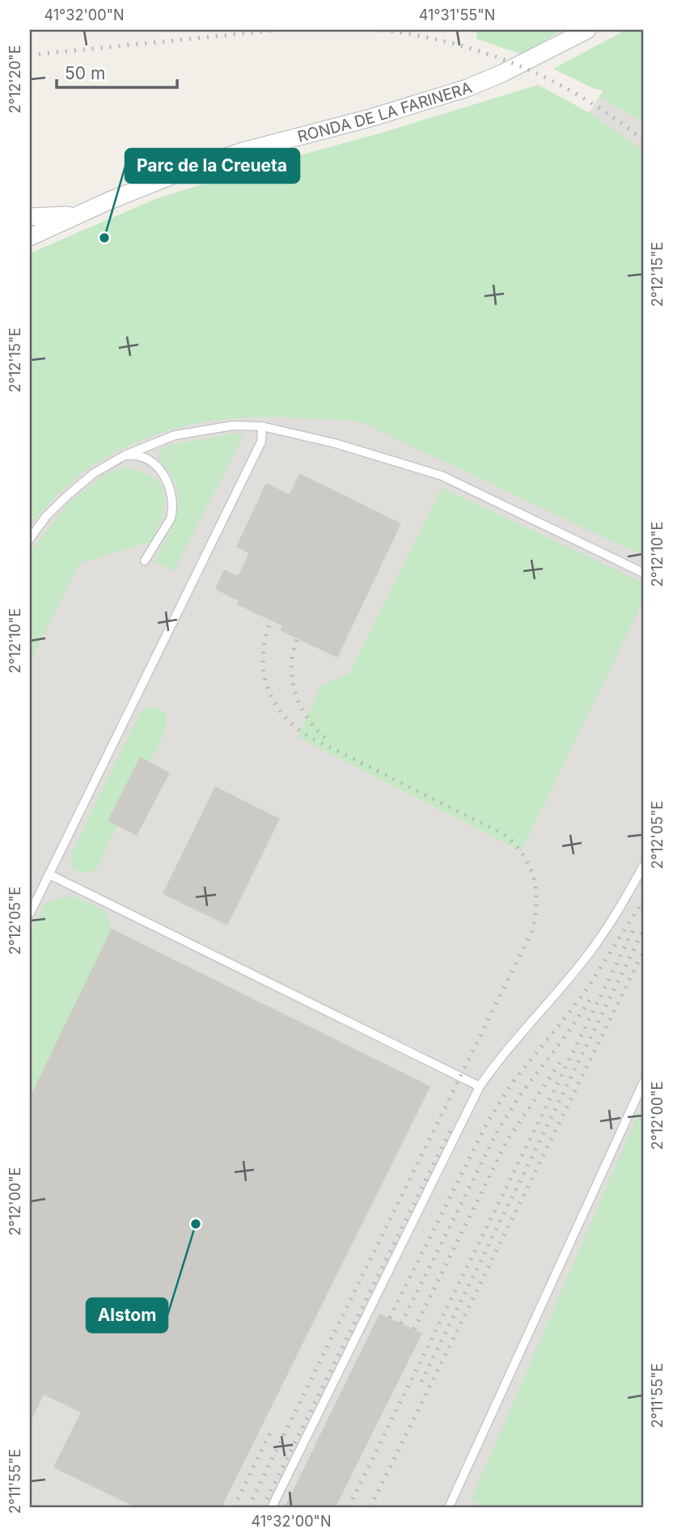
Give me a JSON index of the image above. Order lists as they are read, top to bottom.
{
  "streets": {
    "street": ["RONDA DE LA FARINERA"]
  },
  "places": ["Parc de la Creueta", "Alstom"],
  "scale_bar": "50 m",
  "coordinates": [
    "41°32'00\"N",
    "41°31'55\"N",
    "2°12'20\"E",
    "2°12'15\"E",
    "2°12'10\"E",
    "2°12'05\"E",
    "2°12'00\"E",
    "2°11'55\"E"
  ]
}
